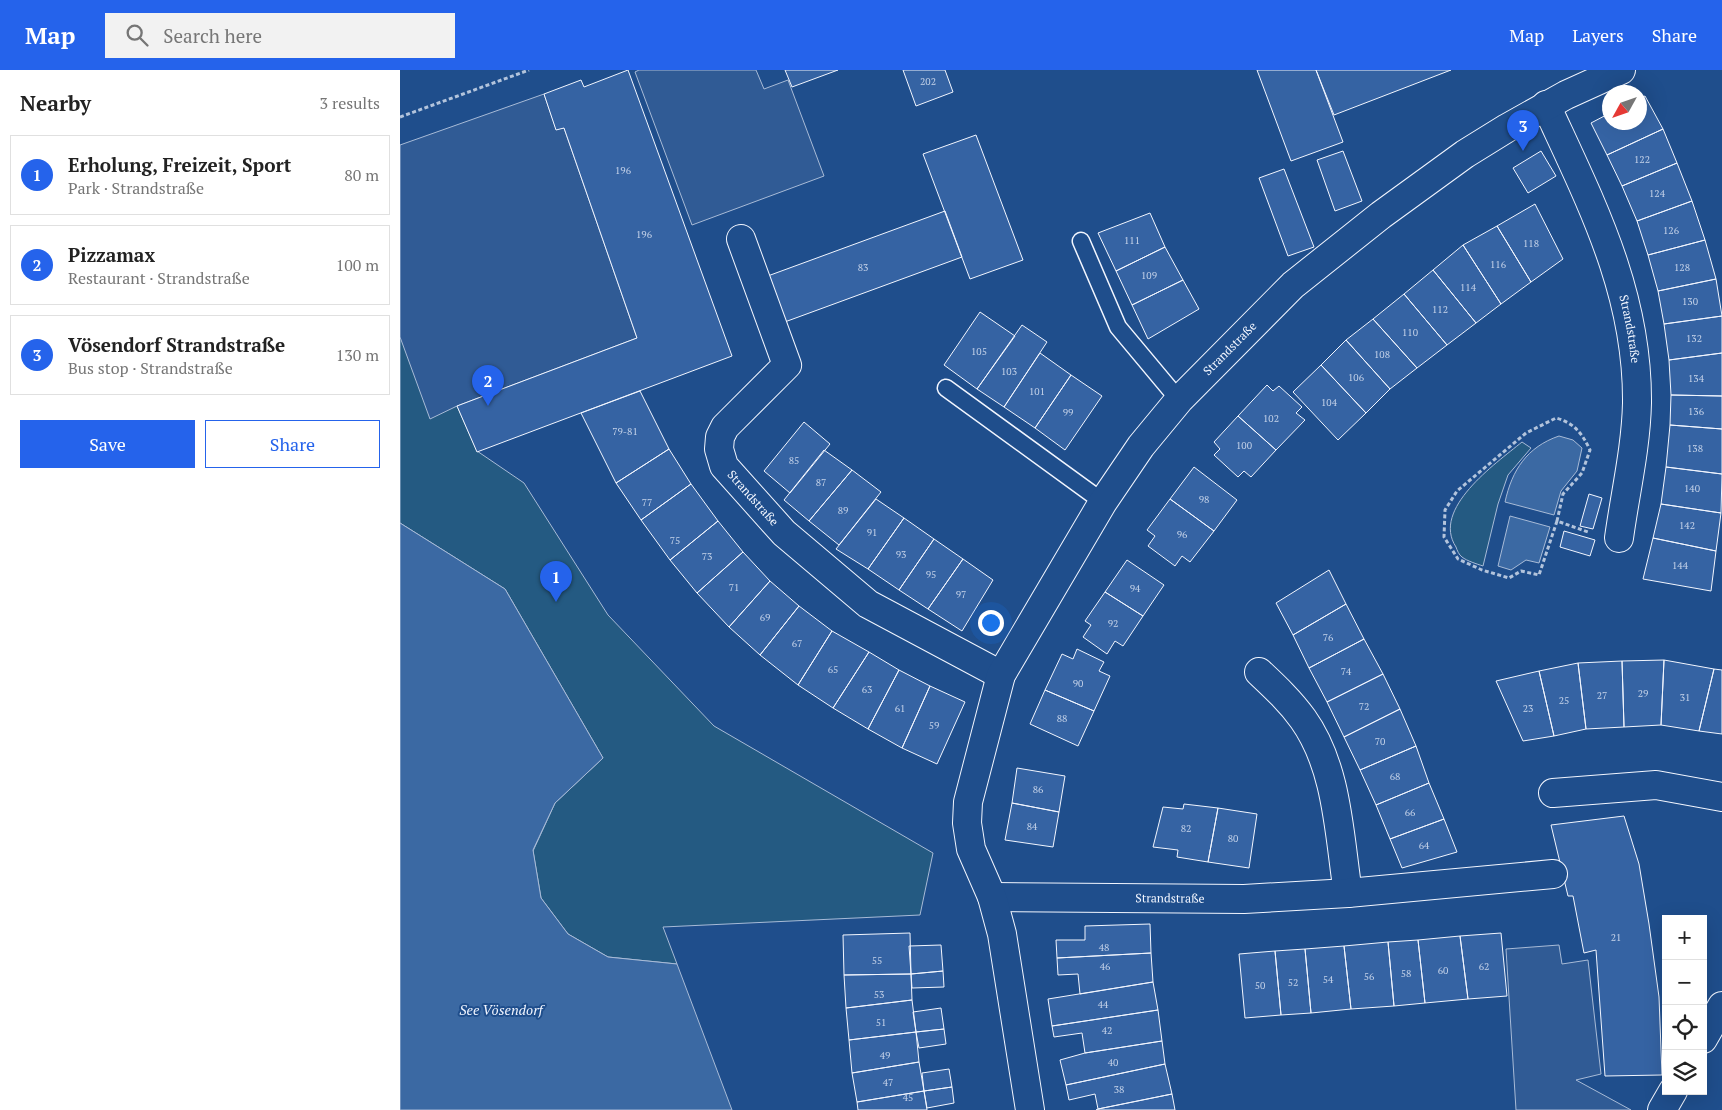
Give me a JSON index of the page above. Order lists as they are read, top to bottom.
{
  "streets": {
    "street": ["Strandstraße"]
  },
  "water": ["See Vösendorf"],
  "house_numbers": [
    "202",
    "122",
    "196",
    "124",
    "126",
    "196",
    "111",
    "118",
    "116",
    "83",
    "128",
    "109",
    "114",
    "130",
    "112",
    "110",
    "132",
    "105",
    "108",
    "103",
    "106",
    "134",
    "101",
    "104",
    "136",
    "99",
    "102",
    "79-81",
    "100",
    "138",
    "85",
    "87",
    "140",
    "98",
    "77",
    "89",
    "142",
    "91",
    "96",
    "75",
    "93",
    "73",
    "144",
    "95",
    "71",
    "94",
    "97",
    "69",
    "92",
    "76",
    "67",
    "65",
    "74",
    "90",
    "63",
    "29",
    "27",
    "31",
    "25",
    "72",
    "61",
    "23",
    "88",
    "59",
    "70",
    "68",
    "86",
    "66",
    "84",
    "82",
    "80",
    "64",
    "21",
    "48",
    "55",
    "46",
    "62",
    "60",
    "58",
    "56",
    "54",
    "52",
    "50",
    "53",
    "44",
    "51",
    "42",
    "49",
    "40",
    "47",
    "38",
    "45"
  ],
  "north": "bottom left",
  "page": {
    "header": "Map",
    "search": "Search here",
    "nav": ["Map", "Layers", "Share"],
    "heading": ["Nearby", "3 results"],
    "pins": ["3", "2", "1"],
    "list": [
      {
        "mark": "1",
        "name": "Erholung, Freizeit, Sport",
        "note": "Park · Strandstraße",
        "value": "80 m"
      },
      {
        "mark": "2",
        "name": "Pizzamax",
        "note": "Restaurant · Strandstraße",
        "value": "100 m"
      },
      {
        "mark": "3",
        "name": "Vösendorf Strandstraße",
        "note": "Bus stop · Strandstraße",
        "value": "130 m"
      }
    ],
    "buttons": ["Save", "Share"],
    "map_buttons": ["+", "−"]
  }
}
